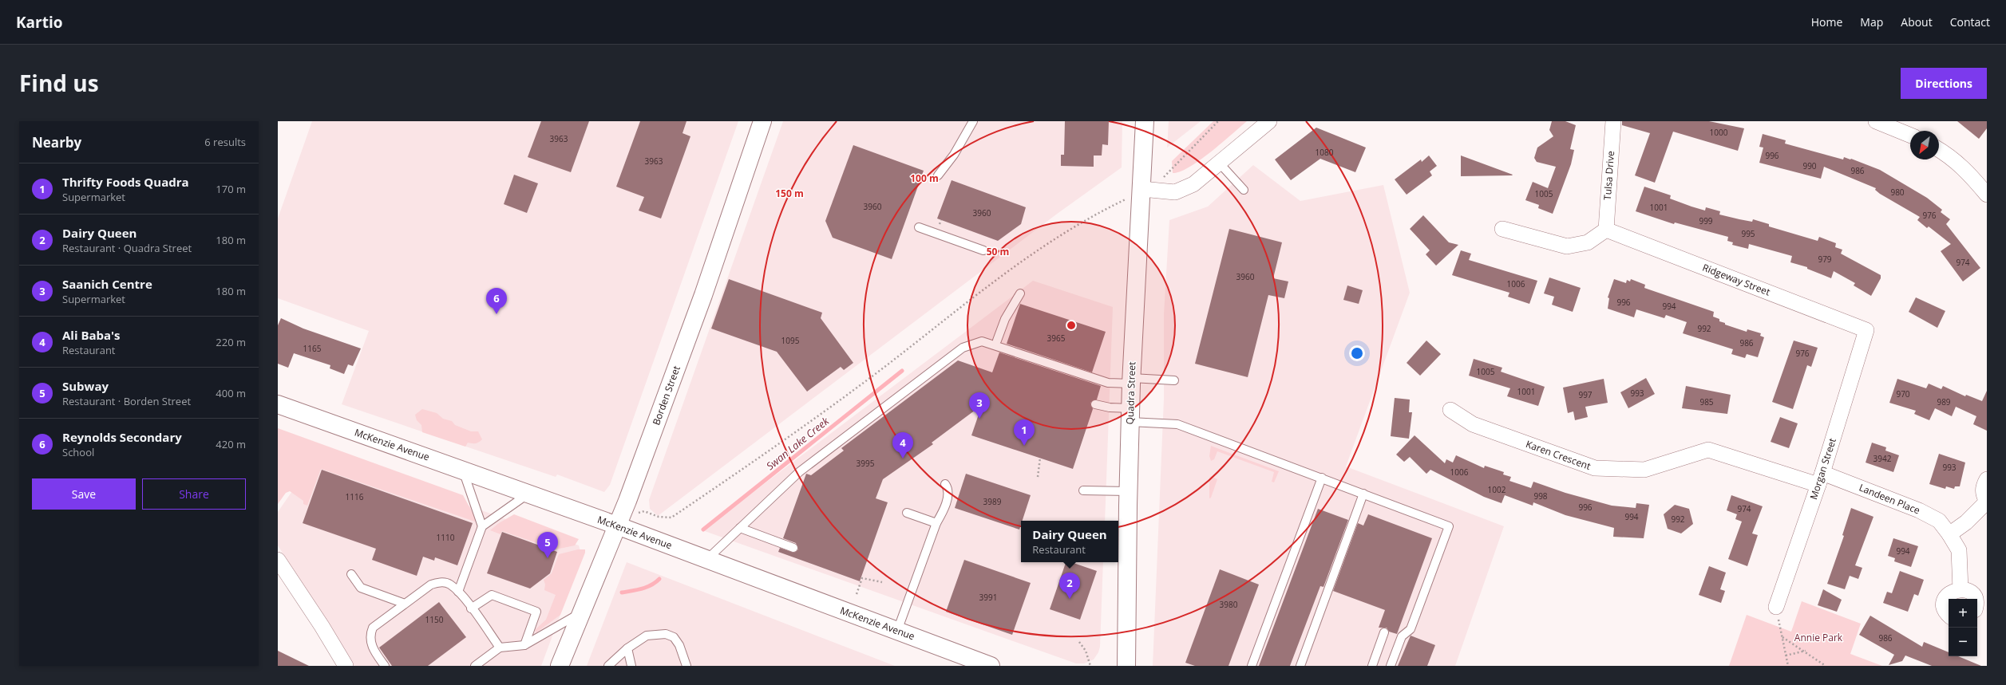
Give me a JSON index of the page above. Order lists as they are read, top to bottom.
{
  "streets": {
    "main road": ["Quadra Street", "Borden Street", "McKenzie Avenue"],
    "street": [
      "Tulsa Drive",
      "Ridgeway Street",
      "Karen Crescent",
      "Morgan Street",
      "Landeen Place"
    ]
  },
  "crossings": [
    ["Tulsa Drive", "Ridgeway Street"],
    ["Ridgeway Street", "Morgan Street"],
    ["Borden Street", "McKenzie Avenue"],
    ["Karen Crescent", "Morgan Street"],
    ["Karen Crescent", "Landeen Place"],
    ["Morgan Street", "Landeen Place"]
  ],
  "water": ["Swan Lake Creek"],
  "parks": ["Annie Park"],
  "house_numbers": [
    "1000",
    "3963",
    "1080",
    "996",
    "3963",
    "990",
    "986",
    "980",
    "1005",
    "3960",
    "1001",
    "3960",
    "976",
    "999",
    "995",
    "979",
    "974",
    "3960",
    "1006",
    "996",
    "994",
    "992",
    "3965",
    "1095",
    "986",
    "1165",
    "976",
    "1005",
    "1001",
    "993",
    "970",
    "997",
    "985",
    "989",
    "3942",
    "3995",
    "993",
    "1006",
    "1002",
    "998",
    "1116",
    "3989",
    "996",
    "974",
    "994",
    "992",
    "1110",
    "994",
    "3991",
    "3980",
    "1150",
    "986"
  ],
  "north": "bottom left",
  "page": {
    "header": "Kartio",
    "nav": [
      "Home",
      "Map",
      "About",
      "Contact"
    ],
    "title": "Find us",
    "buttons": [
      "Directions",
      ["Save", "Share"]
    ],
    "heading": ["Nearby", "6 results"],
    "list": [
      {
        "mark": "1",
        "name": "Thrifty Foods Quadra",
        "note": "Supermarket",
        "value": "170 m"
      },
      {
        "mark": "2",
        "name": "Dairy Queen",
        "note": "Restaurant · Quadra Street",
        "value": "180 m"
      },
      {
        "mark": "3",
        "name": "Saanich Centre",
        "note": "Supermarket",
        "value": "180 m"
      },
      {
        "mark": "4",
        "name": "Ali Baba's",
        "note": "Restaurant",
        "value": "220 m"
      },
      {
        "mark": "5",
        "name": "Subway",
        "note": "Restaurant · Borden Street",
        "value": "400 m"
      },
      {
        "mark": "6",
        "name": "Reynolds Secondary",
        "note": "School",
        "value": "420 m"
      }
    ],
    "pins": [
      "6",
      "3",
      "1",
      "4",
      "5",
      "2"
    ],
    "popup": ["Dairy Queen", "Restaurant"],
    "map_buttons": ["+", "−"]
  },
  "rings": ["100 m", "150 m", "50 m"]
}
